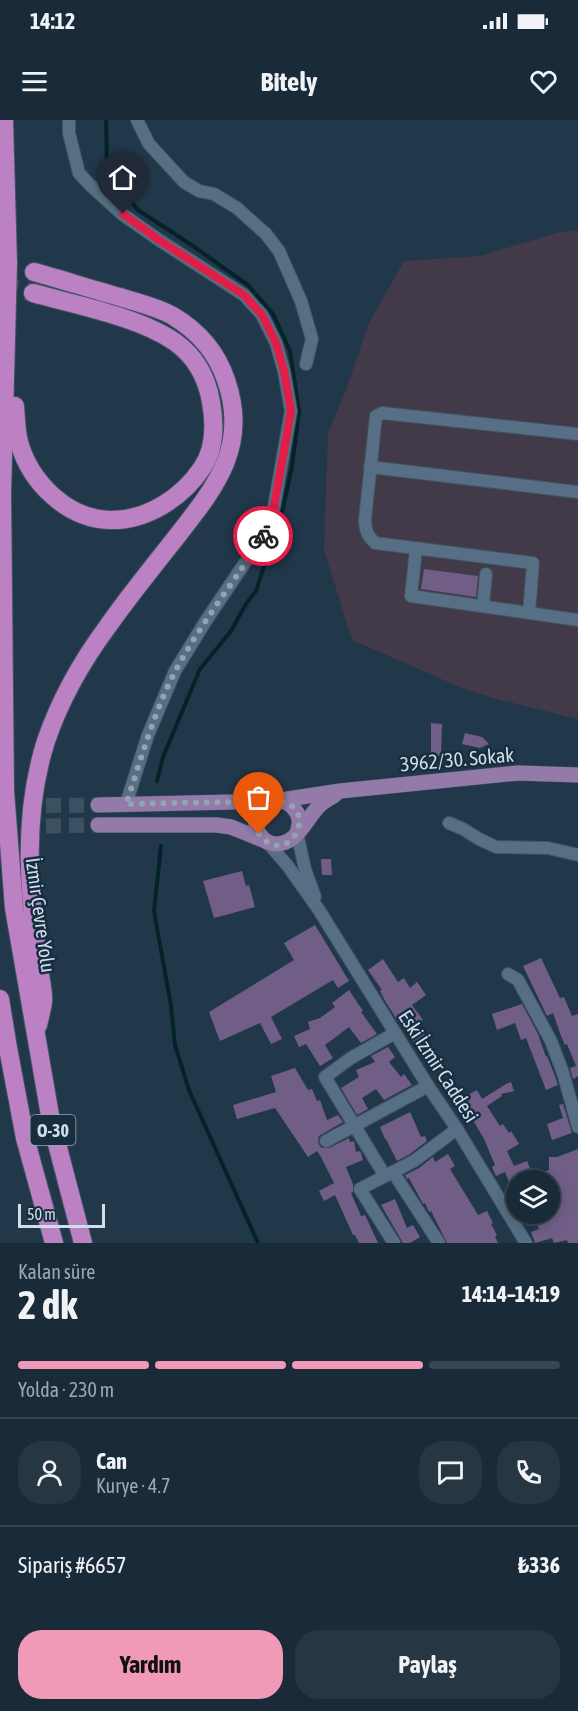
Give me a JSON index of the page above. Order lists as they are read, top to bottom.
{
  "streets": {
    "highway": ["İzmir Çevre Yolu", "O-30"],
    "main road": ["3962/30. Sokak"],
    "street": ["Eski İzmir Caddesi"]
  },
  "crossings": [
    ["3962/30. Sokak", "Eski İzmir Caddesi"]
  ],
  "scale_bar": "50 m",
  "page": {
    "status": "14:12",
    "header": "Bitely",
    "scale": "50 m",
    "heading": ["2 dk", "Kalan süre", "14:14–14:19"],
    "panel": [
      "Can",
      "Kurye · 4.7",
      "Sipariş #6657",
      "₺336"
    ],
    "bar": "Yolda · 230 m",
    "buttons": ["Yardım", "Paylaş"]
  }
}
